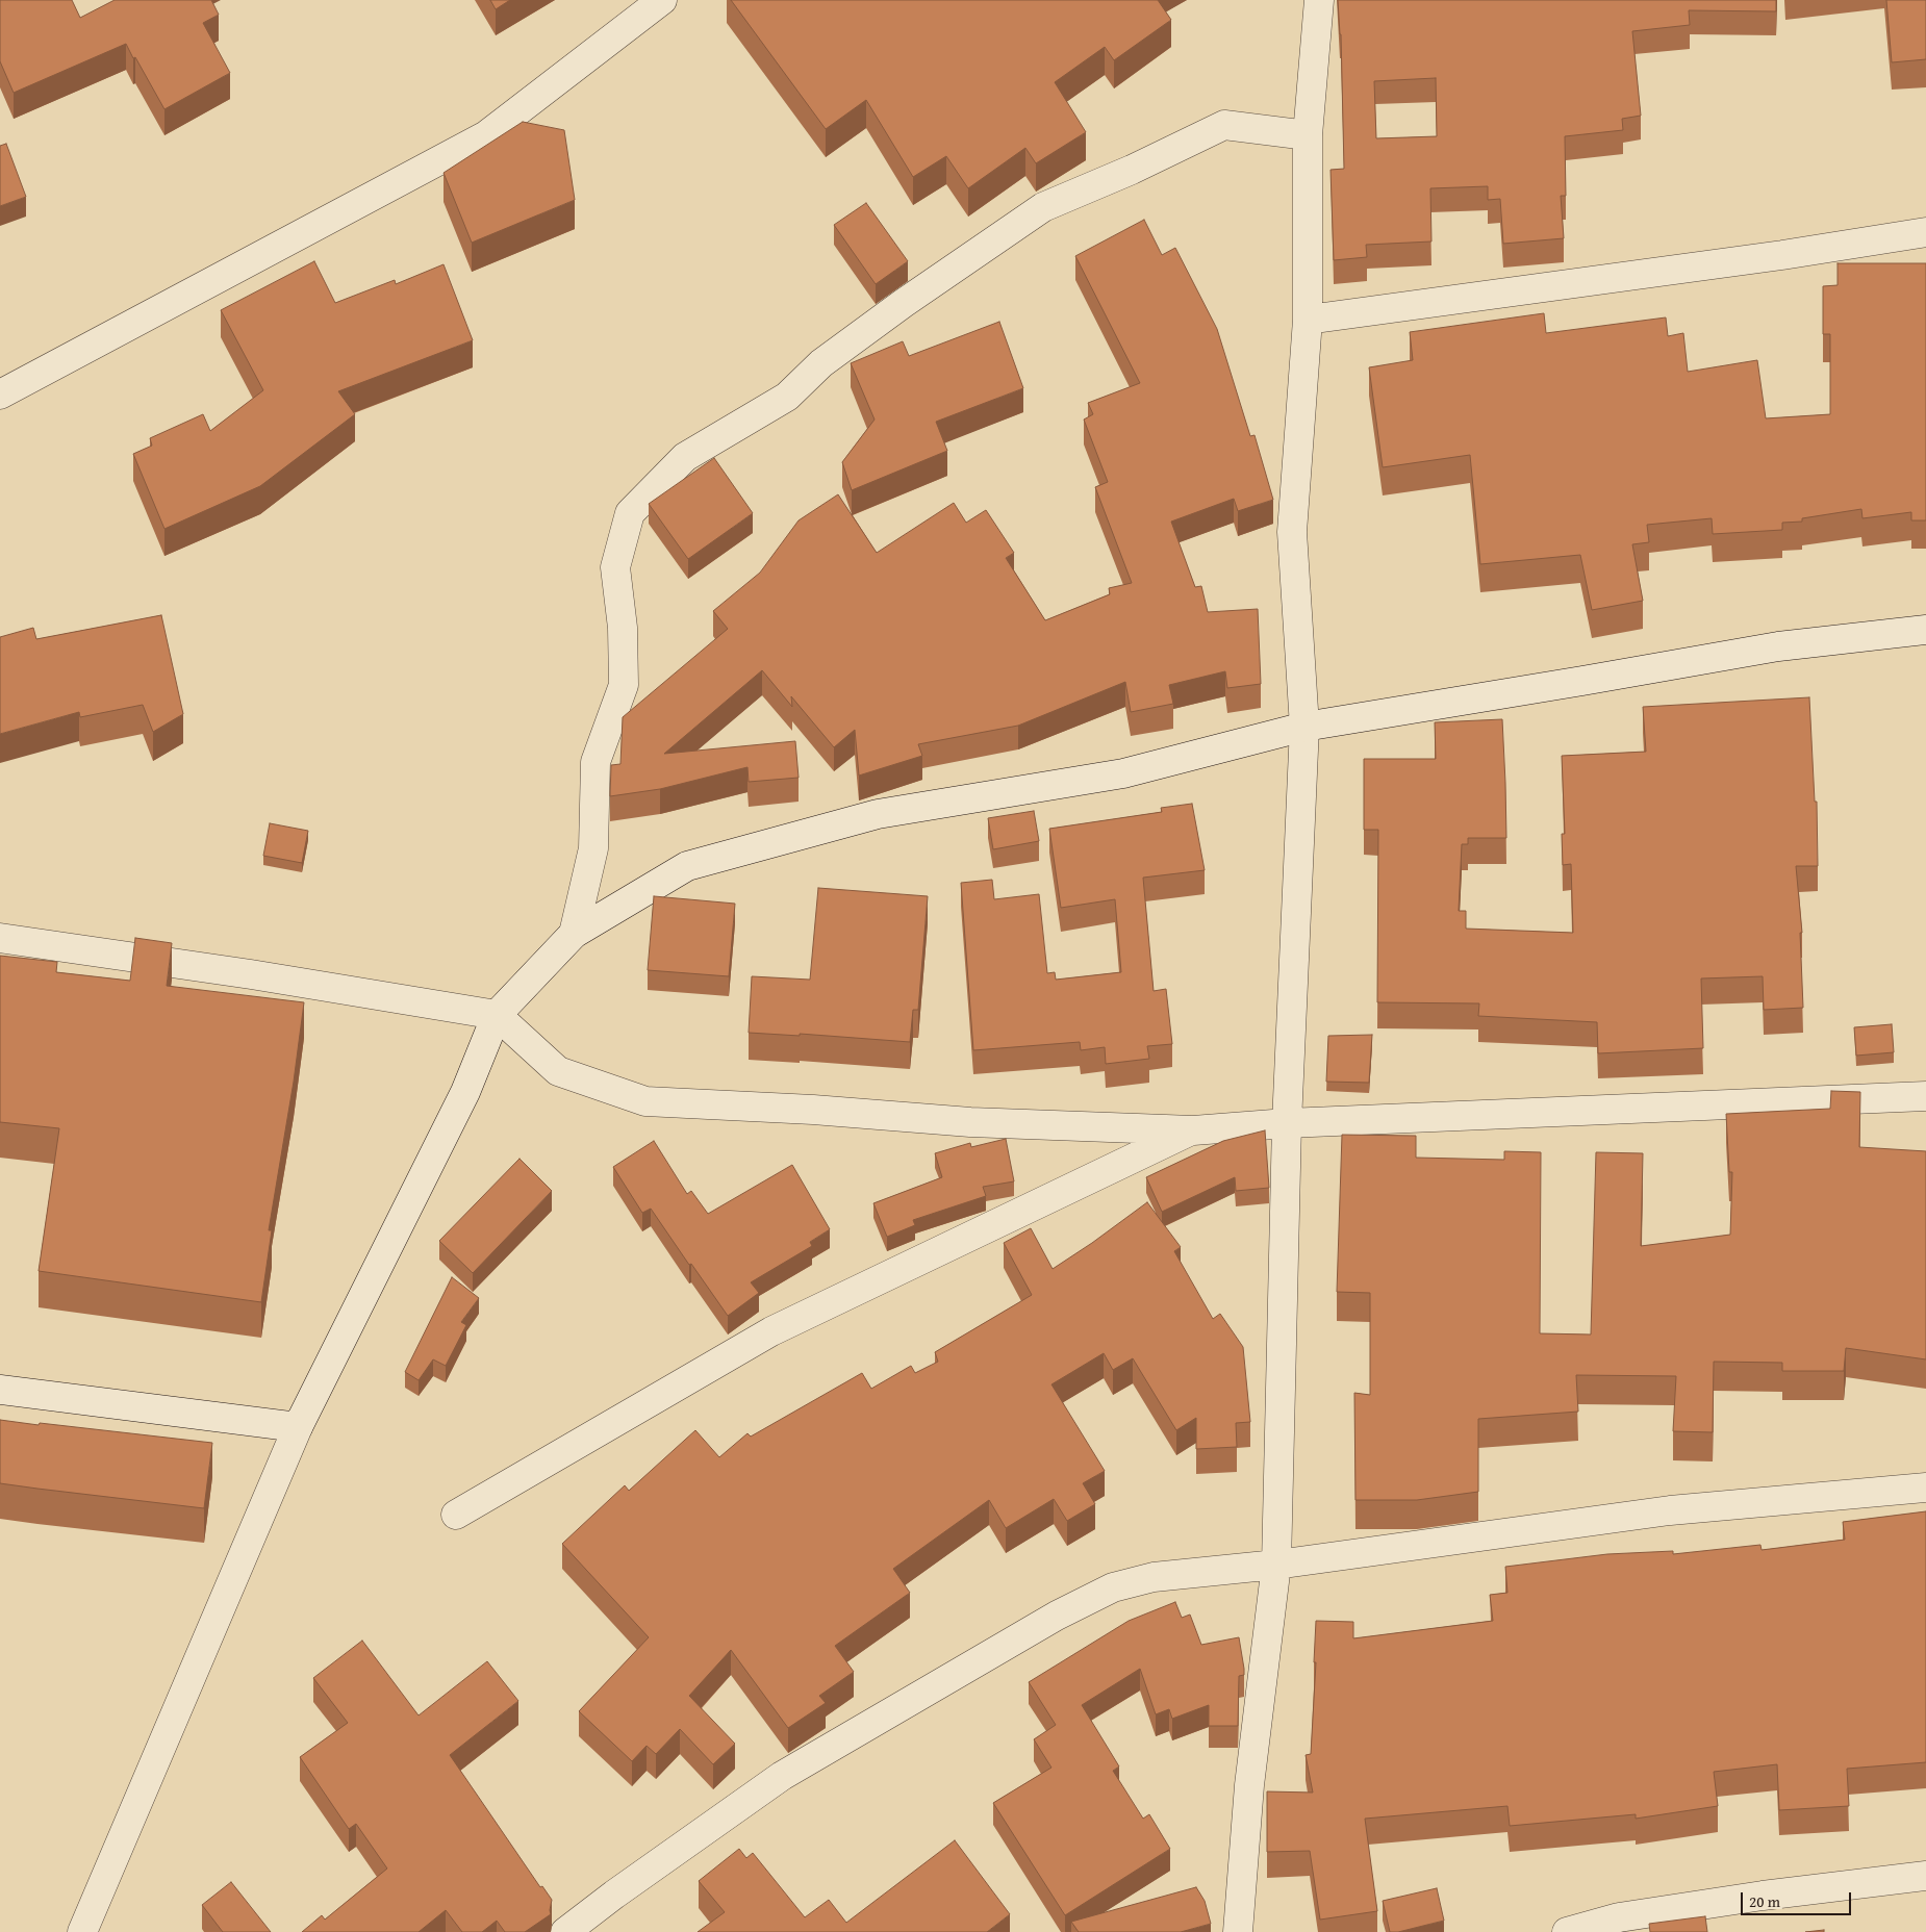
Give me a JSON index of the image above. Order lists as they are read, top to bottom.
{
  "scale_bar": "20 m"
}
